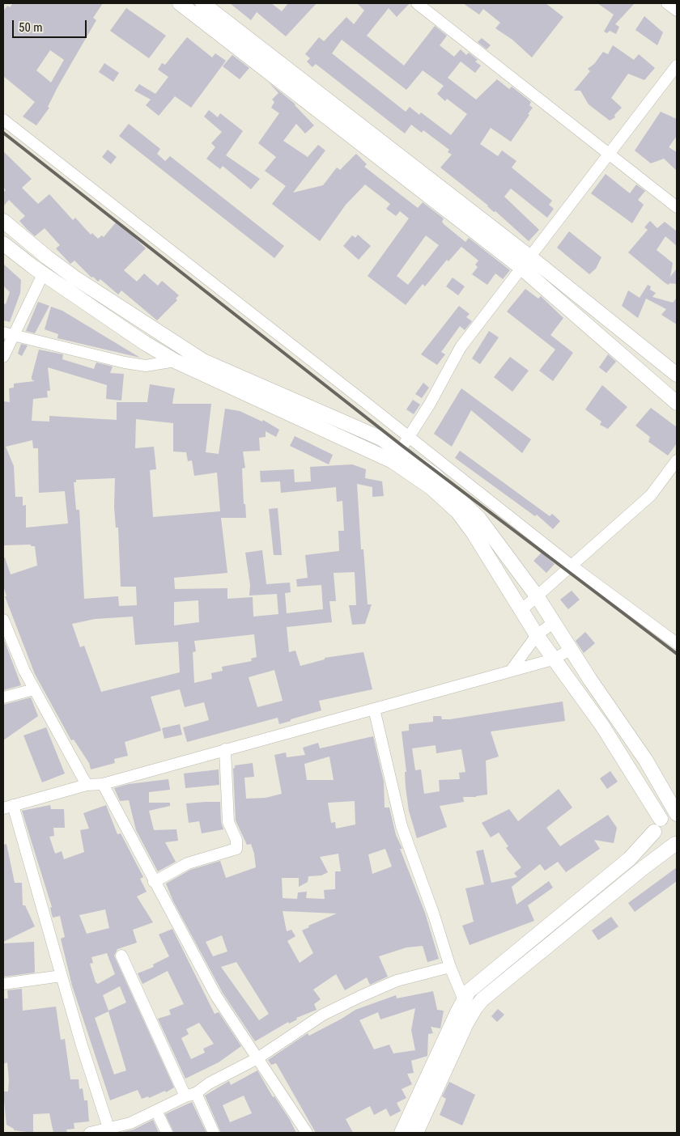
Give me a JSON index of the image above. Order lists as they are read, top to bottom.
{
  "scale_bar": "50 m"
}
